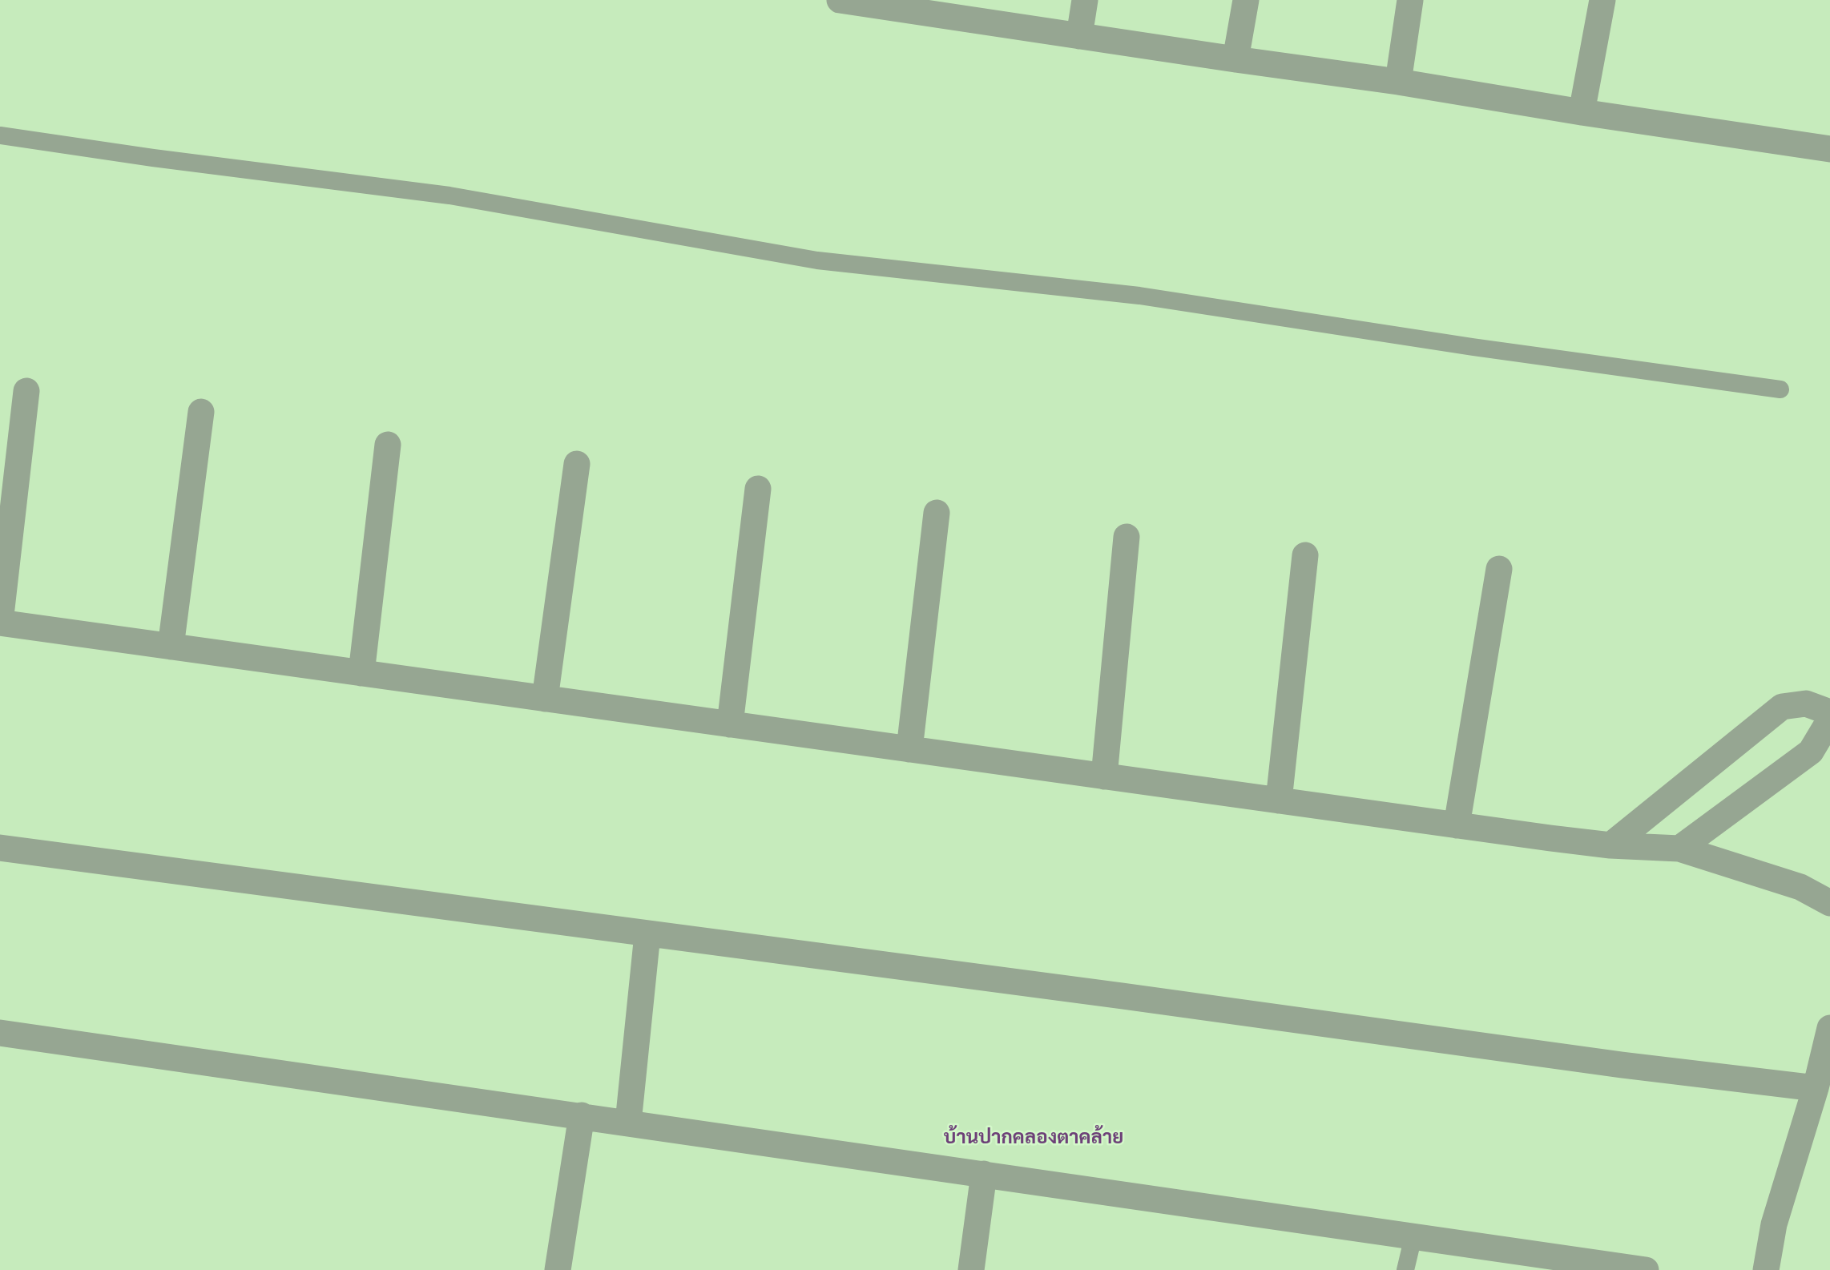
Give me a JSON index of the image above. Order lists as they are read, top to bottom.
{
  "districts": ["บ้านปากคลองตาคล้าย"]
}
